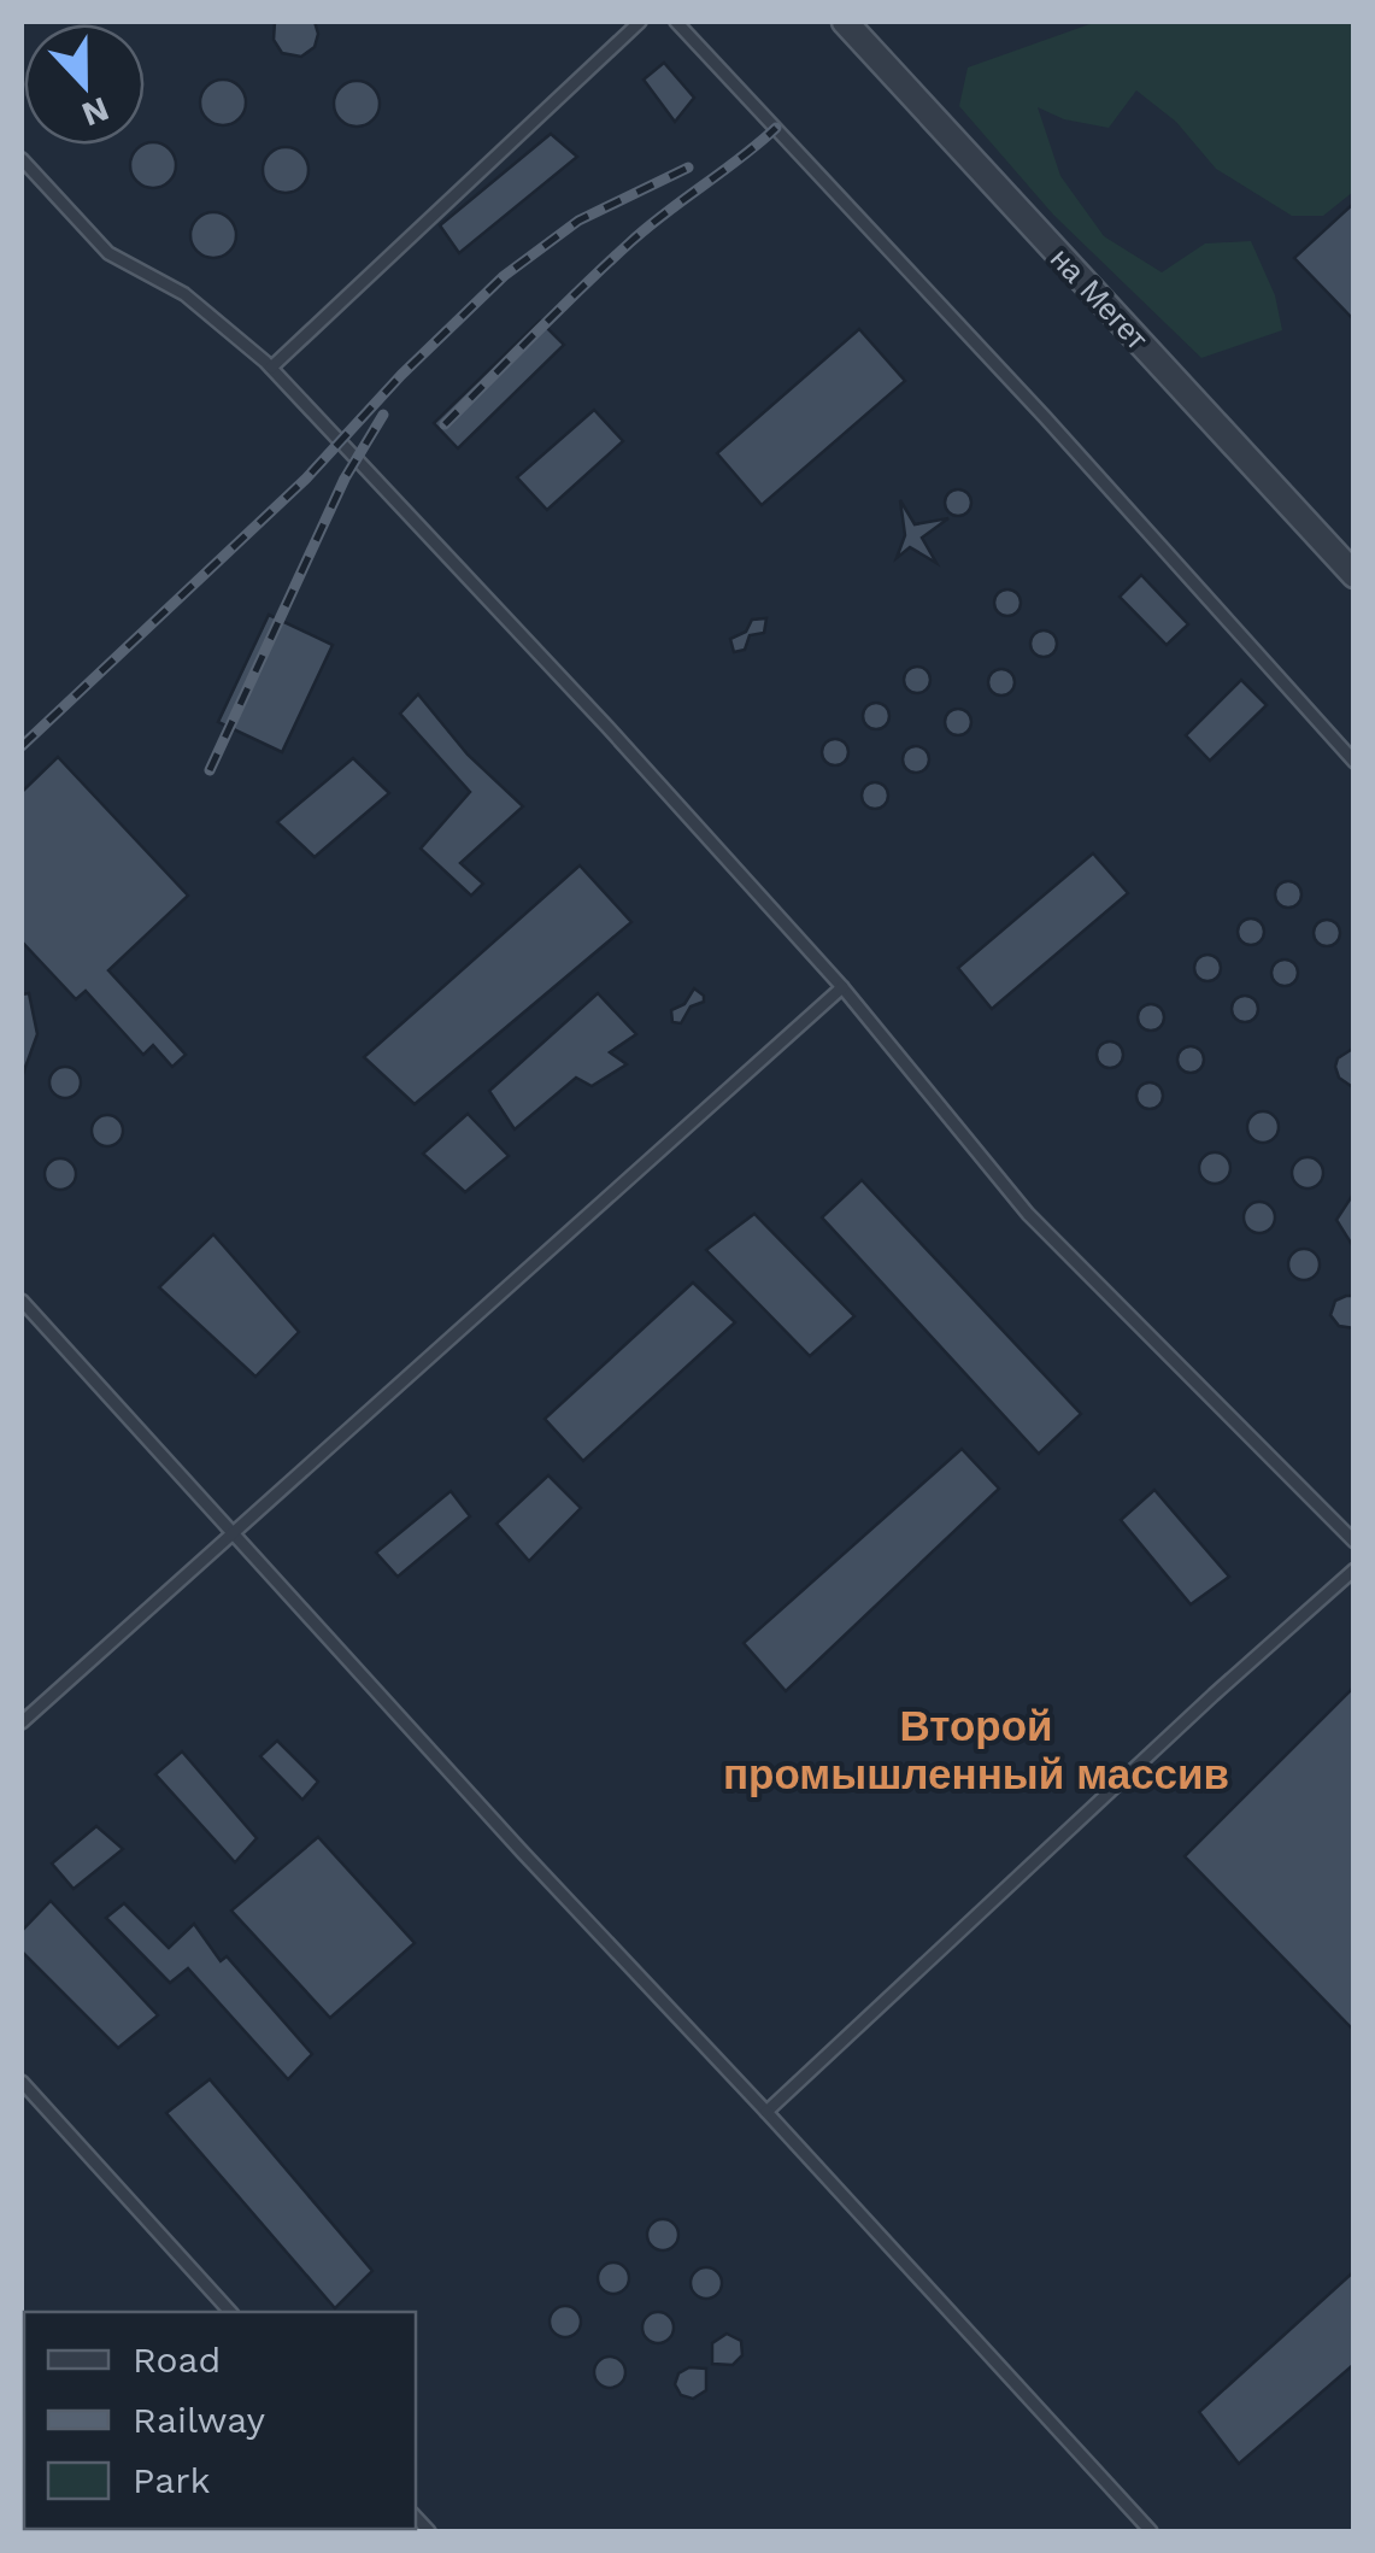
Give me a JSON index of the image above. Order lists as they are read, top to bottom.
{
  "streets": {
    "street": ["на Мегет"]
  },
  "districts": ["Второй промышленный массив"],
  "legend": ["Road", "Railway", "Park"],
  "north": "bottom"
}
